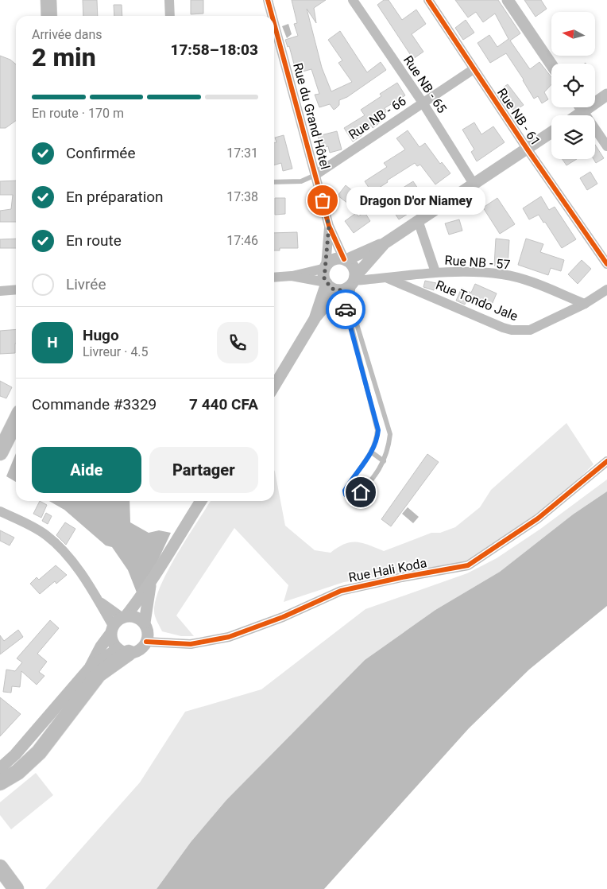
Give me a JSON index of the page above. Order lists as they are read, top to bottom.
{
  "streets": {
    "street": [
      "Rue NB - 65",
      "Rue du Grand Hôtel",
      "Rue NB - 61",
      "Rue NB - 66",
      "Rue NB - 57",
      "Rue Tondo Jale",
      "Rue Hali Koda"
    ]
  },
  "crossings": [
    ["Rue NB - 65", "Rue NB - 66"],
    ["Rue du Grand Hôtel", "Rue NB - 66"],
    ["Rue du Grand Hôtel", "Rue Tondo Jale"],
    ["Rue NB - 61", "Rue NB - 66"],
    ["Rue NB - 57", "Rue Tondo Jale"]
  ],
  "places": ["Dragon D'or Niamey"],
  "north": "left",
  "page": {
    "heading": ["2 min", "Arrivée dans", "17:58–18:03"],
    "panel": [
      "Hugo",
      "Livreur · 4.5",
      "Commande #3329",
      "7 440 CFA"
    ],
    "bar": "En route · 170 m",
    "list": [
      ["Confirmée", "17:31"],
      ["En préparation", "17:38"],
      ["En route", "17:46"],
      "Livrée"
    ],
    "bubble": "Dragon D'or Niamey",
    "round": "H",
    "buttons": ["Aide", "Partager"]
  }
}
